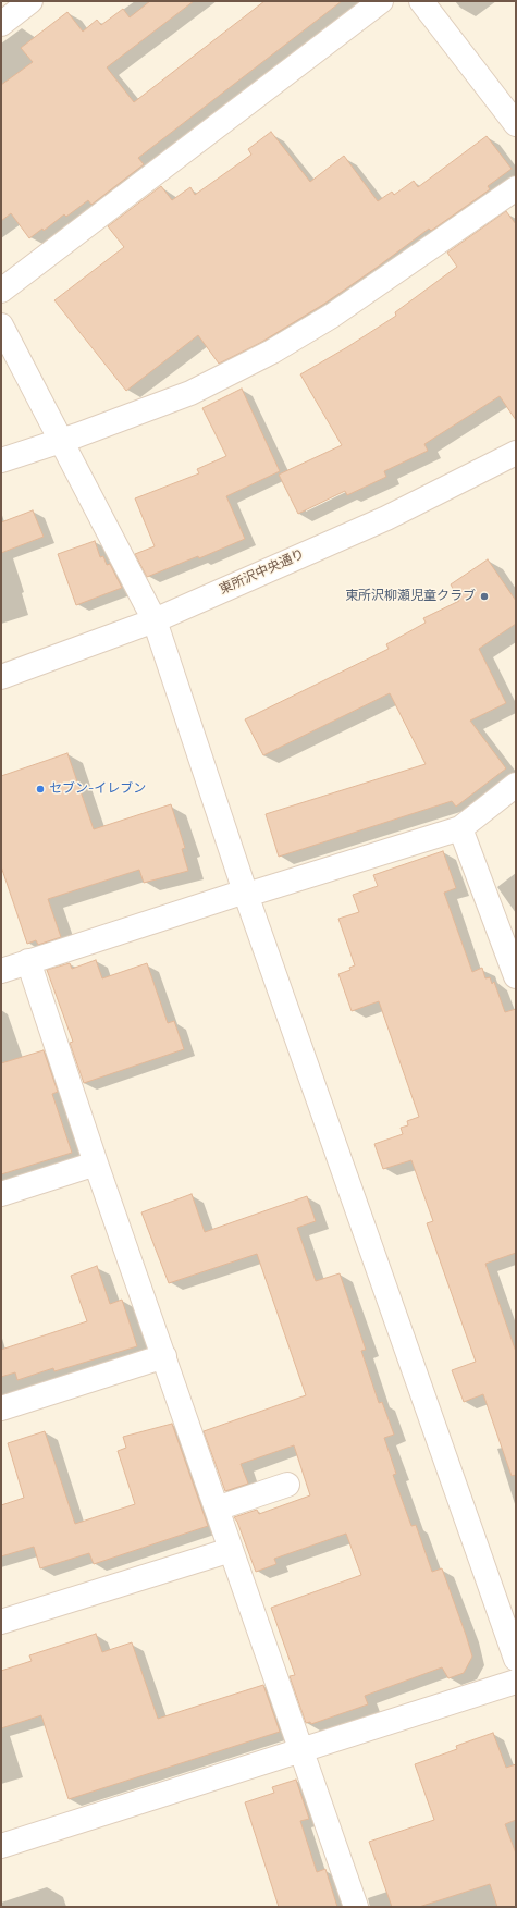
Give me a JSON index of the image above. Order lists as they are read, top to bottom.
{
  "streets": {
    "street": ["東所沢中央通り"]
  },
  "places": ["東所沢柳瀬児童クラブ", "セブン-イレブン"]
}
